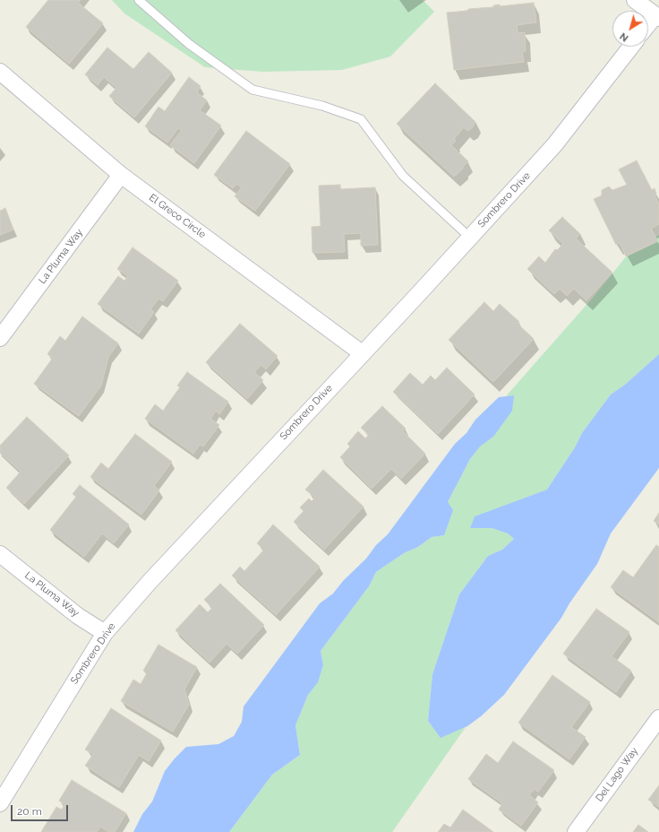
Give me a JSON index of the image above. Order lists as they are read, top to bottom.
{
  "streets": {
    "street": [
      "Sombrero Drive",
      "El Greco Circle",
      "La Pluma Way",
      "Del Lago Way"
    ]
  },
  "crossings": [
    ["Sombrero Drive", "El Greco Circle"],
    ["Sombrero Drive", "La Pluma Way"],
    ["El Greco Circle", "La Pluma Way"]
  ],
  "scale_bar": "20 m",
  "north": "bottom left"
}
